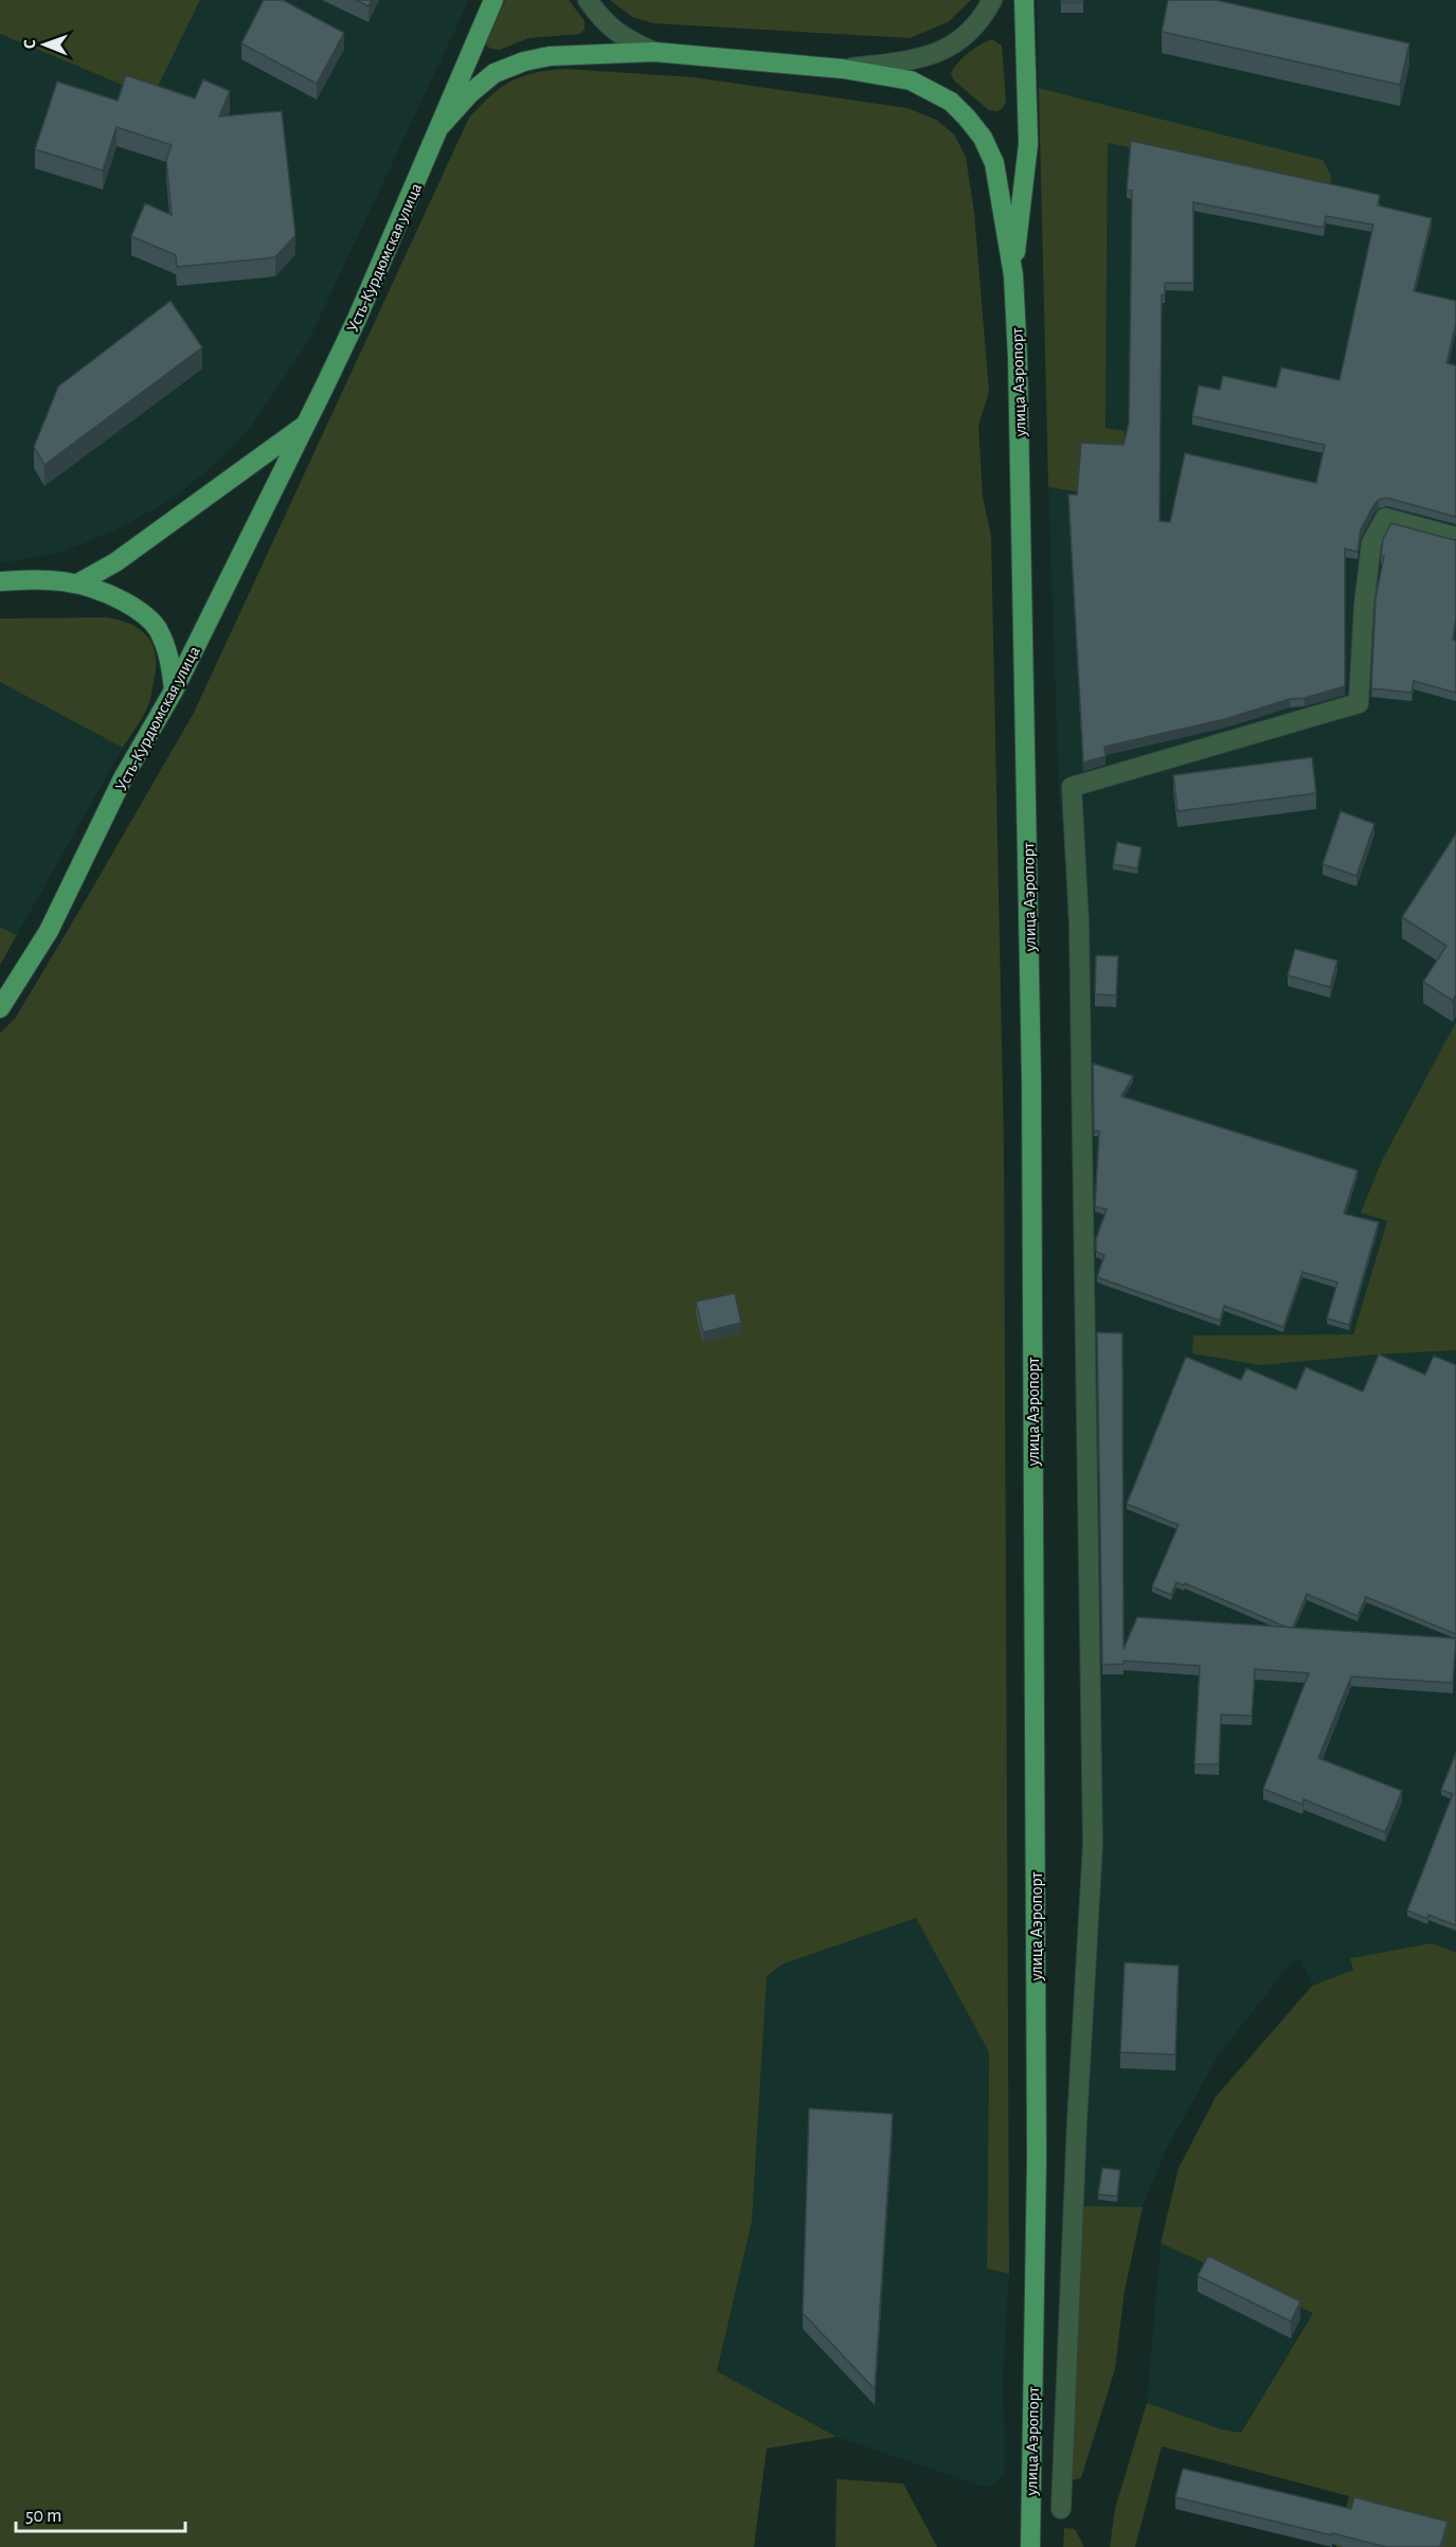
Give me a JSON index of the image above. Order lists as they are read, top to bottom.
{
  "streets": {
    "main road": ["Усть-Курдюмская улица", "улица Аэропорт"]
  },
  "scale_bar": "50 m",
  "north": "left"
}
